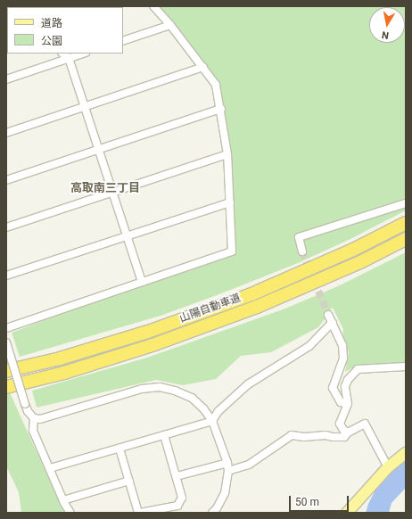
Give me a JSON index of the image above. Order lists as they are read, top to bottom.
{
  "streets": {
    "highway": ["山陽自動車道"]
  },
  "districts": ["高取南三丁目"],
  "legend": ["道路", "公園"],
  "scale_bar": "50 m",
  "north": "bottom"
}
